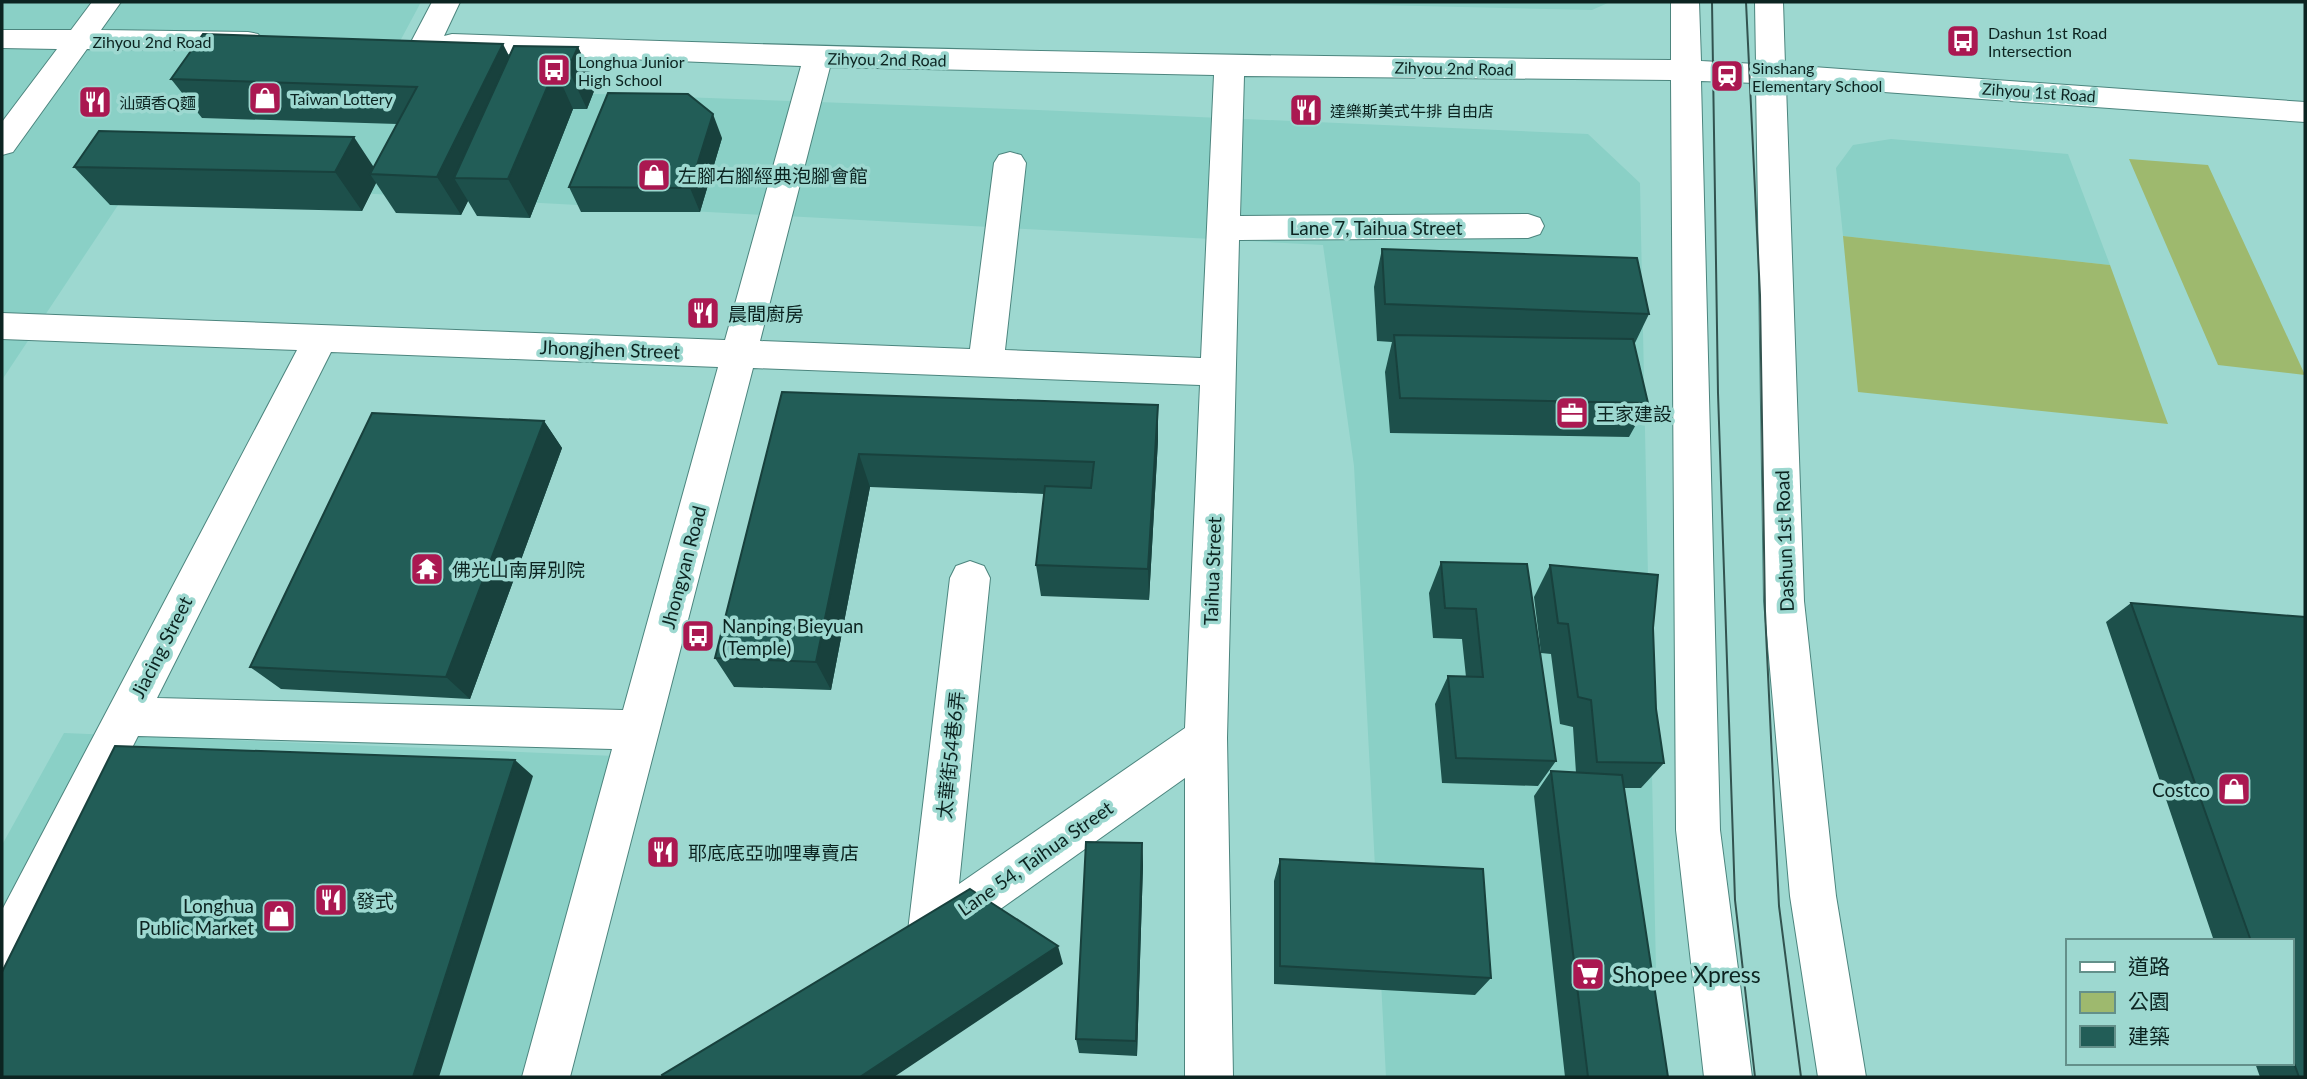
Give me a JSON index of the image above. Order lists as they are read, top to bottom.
{
  "streets": {
    "street": [
      "Zihyou 2nd Road",
      "Zihyou 1st Road",
      "Lane 7, Taihua Street",
      "Jhongjhen Street",
      "Dashun 1st Road",
      "Jhongyan Road",
      "Taihua Street",
      "Jiacing Street",
      "太華街54巷6弄",
      "Lane 54, Taihua Street"
    ]
  },
  "crossings": [
    ["Zihyou 2nd Road", "Zihyou 1st Road"],
    ["Zihyou 2nd Road", "Dashun 1st Road"],
    ["Zihyou 2nd Road", "Jhongyan Road"],
    ["Zihyou 2nd Road", "Taihua Street"],
    ["Zihyou 1st Road", "Dashun 1st Road"],
    ["Lane 7, Taihua Street", "Taihua Street"],
    ["Jhongjhen Street", "Jhongyan Road"],
    ["Jhongjhen Street", "Taihua Street"],
    ["Jhongjhen Street", "Jiacing Street"],
    ["Taihua Street", "Lane 54, Taihua Street"],
    ["太華街54巷6弄", "Lane 54, Taihua Street"]
  ],
  "places": {
    "bus stop": ["Dashun 1st Road Intersection", "Longhua Junior High School", "Nanping Bieyuan (Temple)"],
    "station": ["Sinshang Elementary School"],
    "shop": [
      "Taiwan Lottery",
      "左腳右腳經典泡腳會館",
      "Costco",
      "Longhua Public Market"
    ],
    "restaurant": [
      "汕頭香Q麵",
      "達樂斯美式牛排 自由店",
      "晨間廚房",
      "耶底底亞咖哩專賣店",
      "發式"
    ],
    "office": ["王家建設"],
    "temple": ["佛光山南屏別院"],
    "supermarket": ["Shopee Xpress"]
  },
  "legend": ["道路", "公園", "建築"]
}
